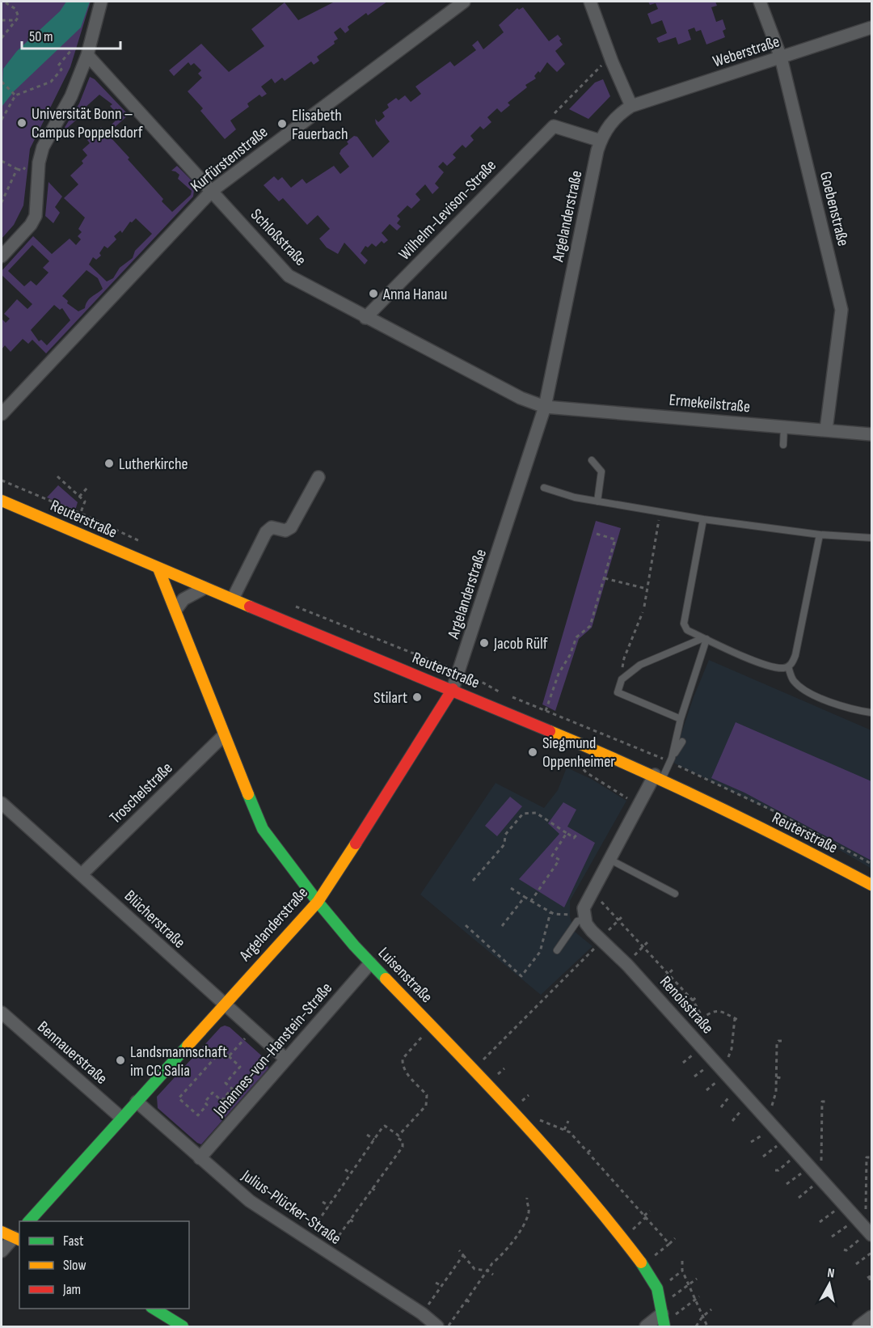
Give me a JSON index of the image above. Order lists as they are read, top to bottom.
{
  "streets": {
    "street": [
      "Weberstraße",
      "Kurfürstenstraße",
      "Goebenstraße",
      "Wilhelm-Levison-Straße",
      "Argelanderstraße",
      "Schloßstraße",
      "Ermekeilstraße",
      "Reuterstraße",
      "Troschelstraße",
      "Blücherstraße",
      "Luisenstraße",
      "Renoisstraße",
      "Johannes-von-Hanstein-Straße",
      "Bennauerstraße",
      "Julius-Plücker-Straße"
    ]
  },
  "crossings": [
    ["Weberstraße", "Goebenstraße"],
    ["Weberstraße", "Argelanderstraße"],
    ["Kurfürstenstraße", "Schloßstraße"],
    ["Goebenstraße", "Ermekeilstraße"],
    ["Wilhelm-Levison-Straße", "Schloßstraße"],
    ["Argelanderstraße", "Schloßstraße"],
    ["Argelanderstraße", "Ermekeilstraße"],
    ["Argelanderstraße", "Reuterstraße"],
    ["Argelanderstraße", "Blücherstraße"],
    ["Argelanderstraße", "Luisenstraße"],
    ["Argelanderstraße", "Bennauerstraße"],
    ["Argelanderstraße", "Julius-Plücker-Straße"],
    ["Schloßstraße", "Ermekeilstraße"],
    ["Reuterstraße", "Luisenstraße"],
    ["Troschelstraße", "Blücherstraße"],
    ["Troschelstraße", "Luisenstraße"],
    ["Blücherstraße", "Johannes-von-Hanstein-Straße"],
    ["Luisenstraße", "Johannes-von-Hanstein-Straße"],
    ["Johannes-von-Hanstein-Straße", "Julius-Plücker-Straße"]
  ],
  "places": [
    "Universität Bonn – Campus Poppelsdorf",
    "Elisabeth Fauerbach",
    "Anna Hanau",
    "Lutherkirche",
    "Jacob Rülf",
    "Stilart",
    "Siegmund Oppenheimer",
    "Landsmannschaft im CC Salia"
  ],
  "legend": ["Fast", "Slow", "Jam"],
  "scale_bar": "50 m",
  "north": "top"
}
